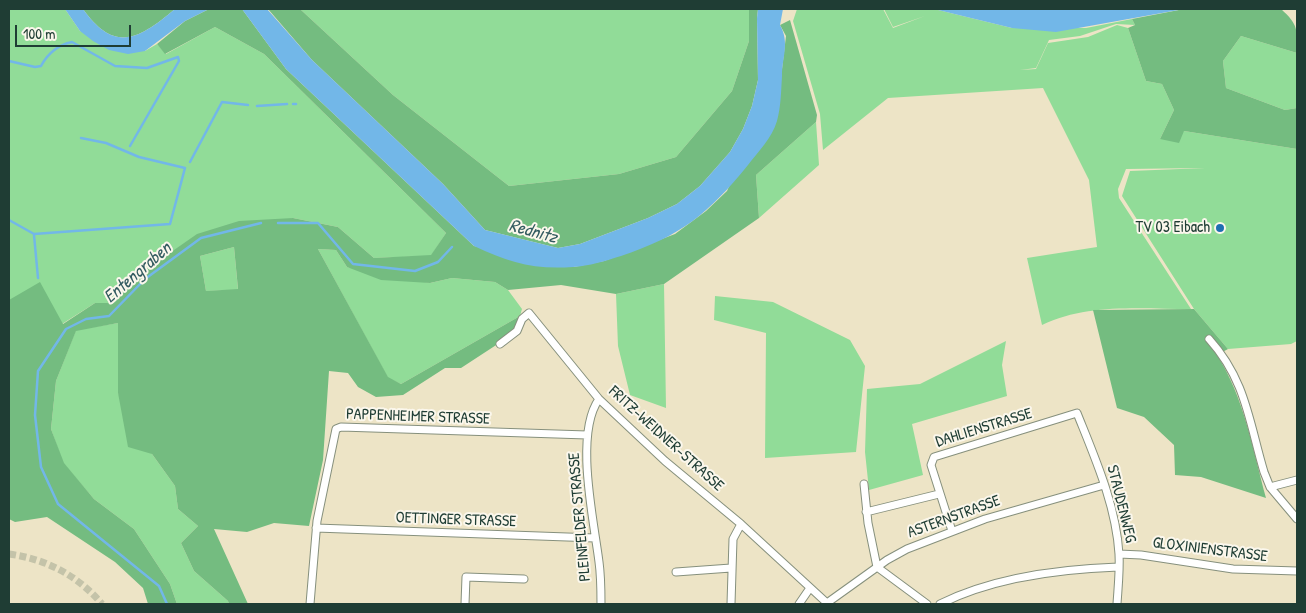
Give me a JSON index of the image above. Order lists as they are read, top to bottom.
{
  "streets": {
    "street": [
      "PAPPENHEIMER STRASSE",
      "DAHLIENSTRASSE",
      "FRITZ-WEIDNER-STRASSE",
      "STAUDENWEG",
      "PLEINFELDER STRASSE",
      "ASTERNSTRASSE",
      "OETTINGER STRASSE",
      "GLOXINIENSTRASSE"
    ]
  },
  "crossings": [
    ["PAPPENHEIMER STRASSE", "PLEINFELDER STRASSE"],
    ["PAPPENHEIMER STRASSE", "OETTINGER STRASSE"],
    ["DAHLIENSTRASSE", "STAUDENWEG"],
    ["DAHLIENSTRASSE", "ASTERNSTRASSE"],
    ["FRITZ-WEIDNER-STRASSE", "PLEINFELDER STRASSE"],
    ["FRITZ-WEIDNER-STRASSE", "ASTERNSTRASSE"],
    ["STAUDENWEG", "ASTERNSTRASSE"],
    ["STAUDENWEG", "GLOXINIENSTRASSE"],
    ["PLEINFELDER STRASSE", "OETTINGER STRASSE"]
  ],
  "water": ["Rednitz", "Entengraben"],
  "places": ["TV 03 Eibach"],
  "scale_bar": "100 m"
}
